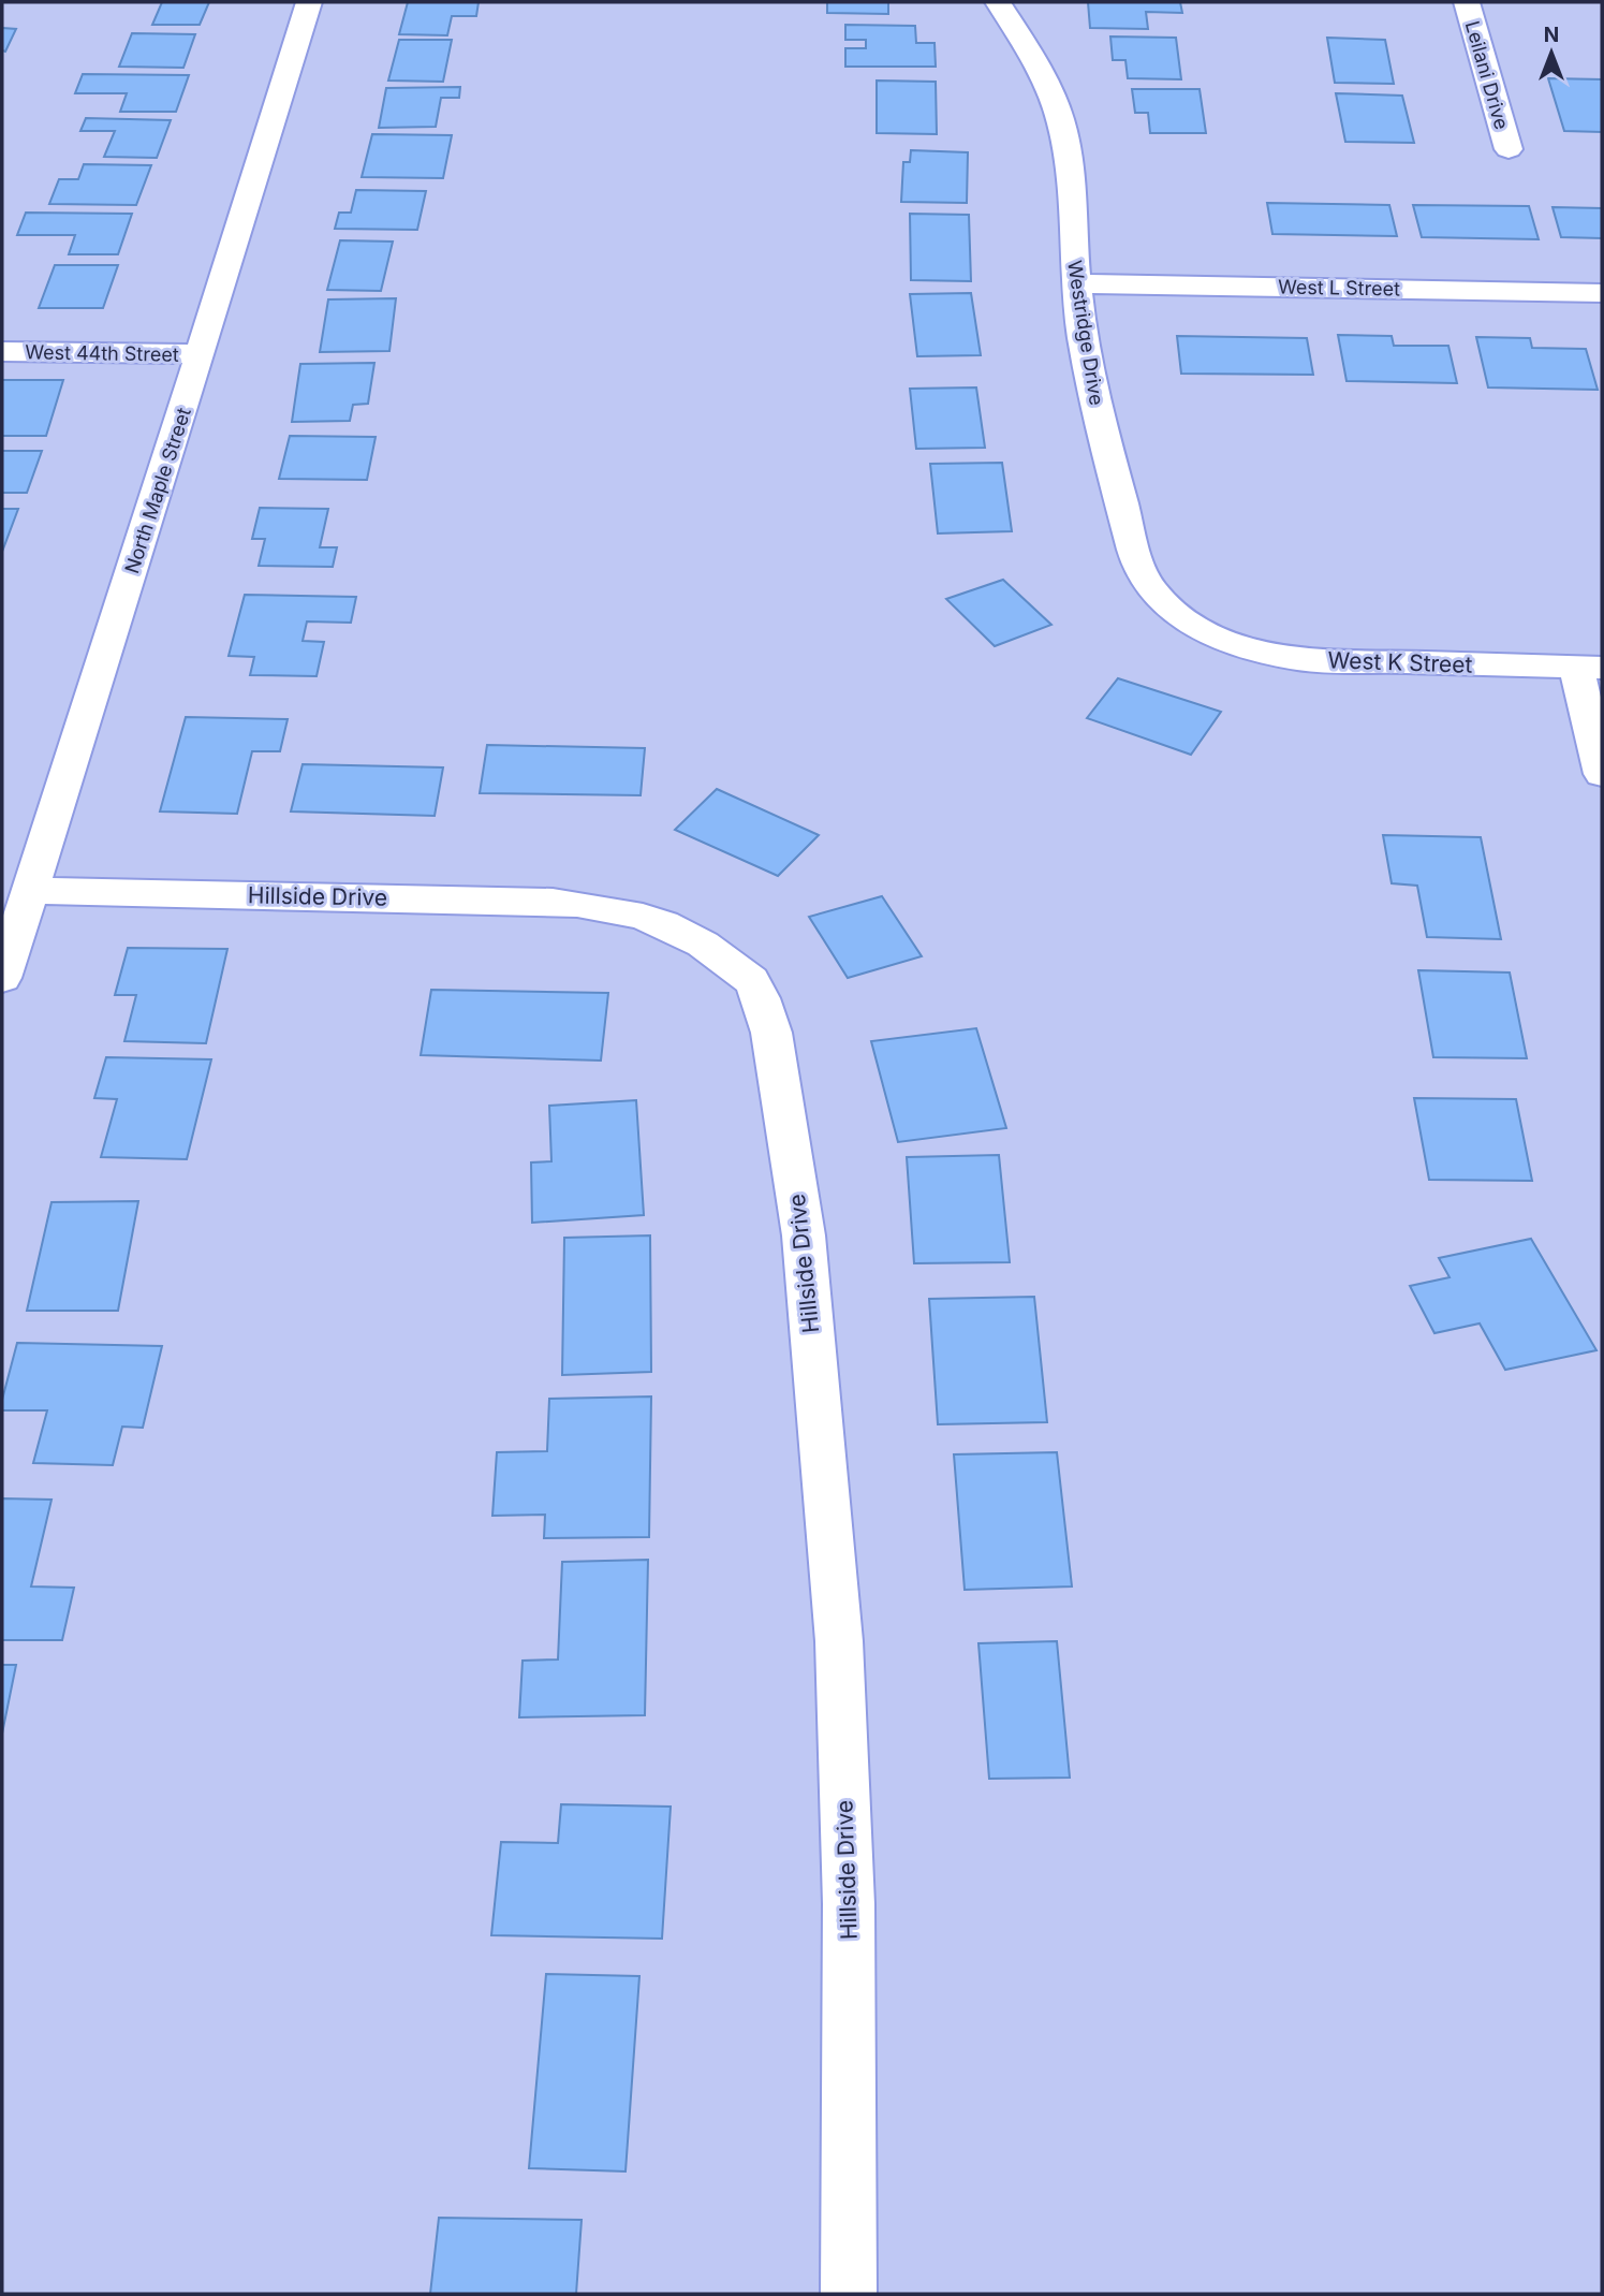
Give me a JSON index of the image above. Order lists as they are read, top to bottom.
{
  "streets": {
    "street": [
      "Leilani Drive",
      "West L Street",
      "Westridge Drive",
      "West 44th Street",
      "North Maple Street",
      "West K Street",
      "Hillside Drive"
    ]
  },
  "crossings": [
    ["West L Street", "Westridge Drive"],
    ["Westridge Drive", "West K Street"],
    ["West 44th Street", "North Maple Street"],
    ["North Maple Street", "Hillside Drive"]
  ],
  "north": "top"
}
